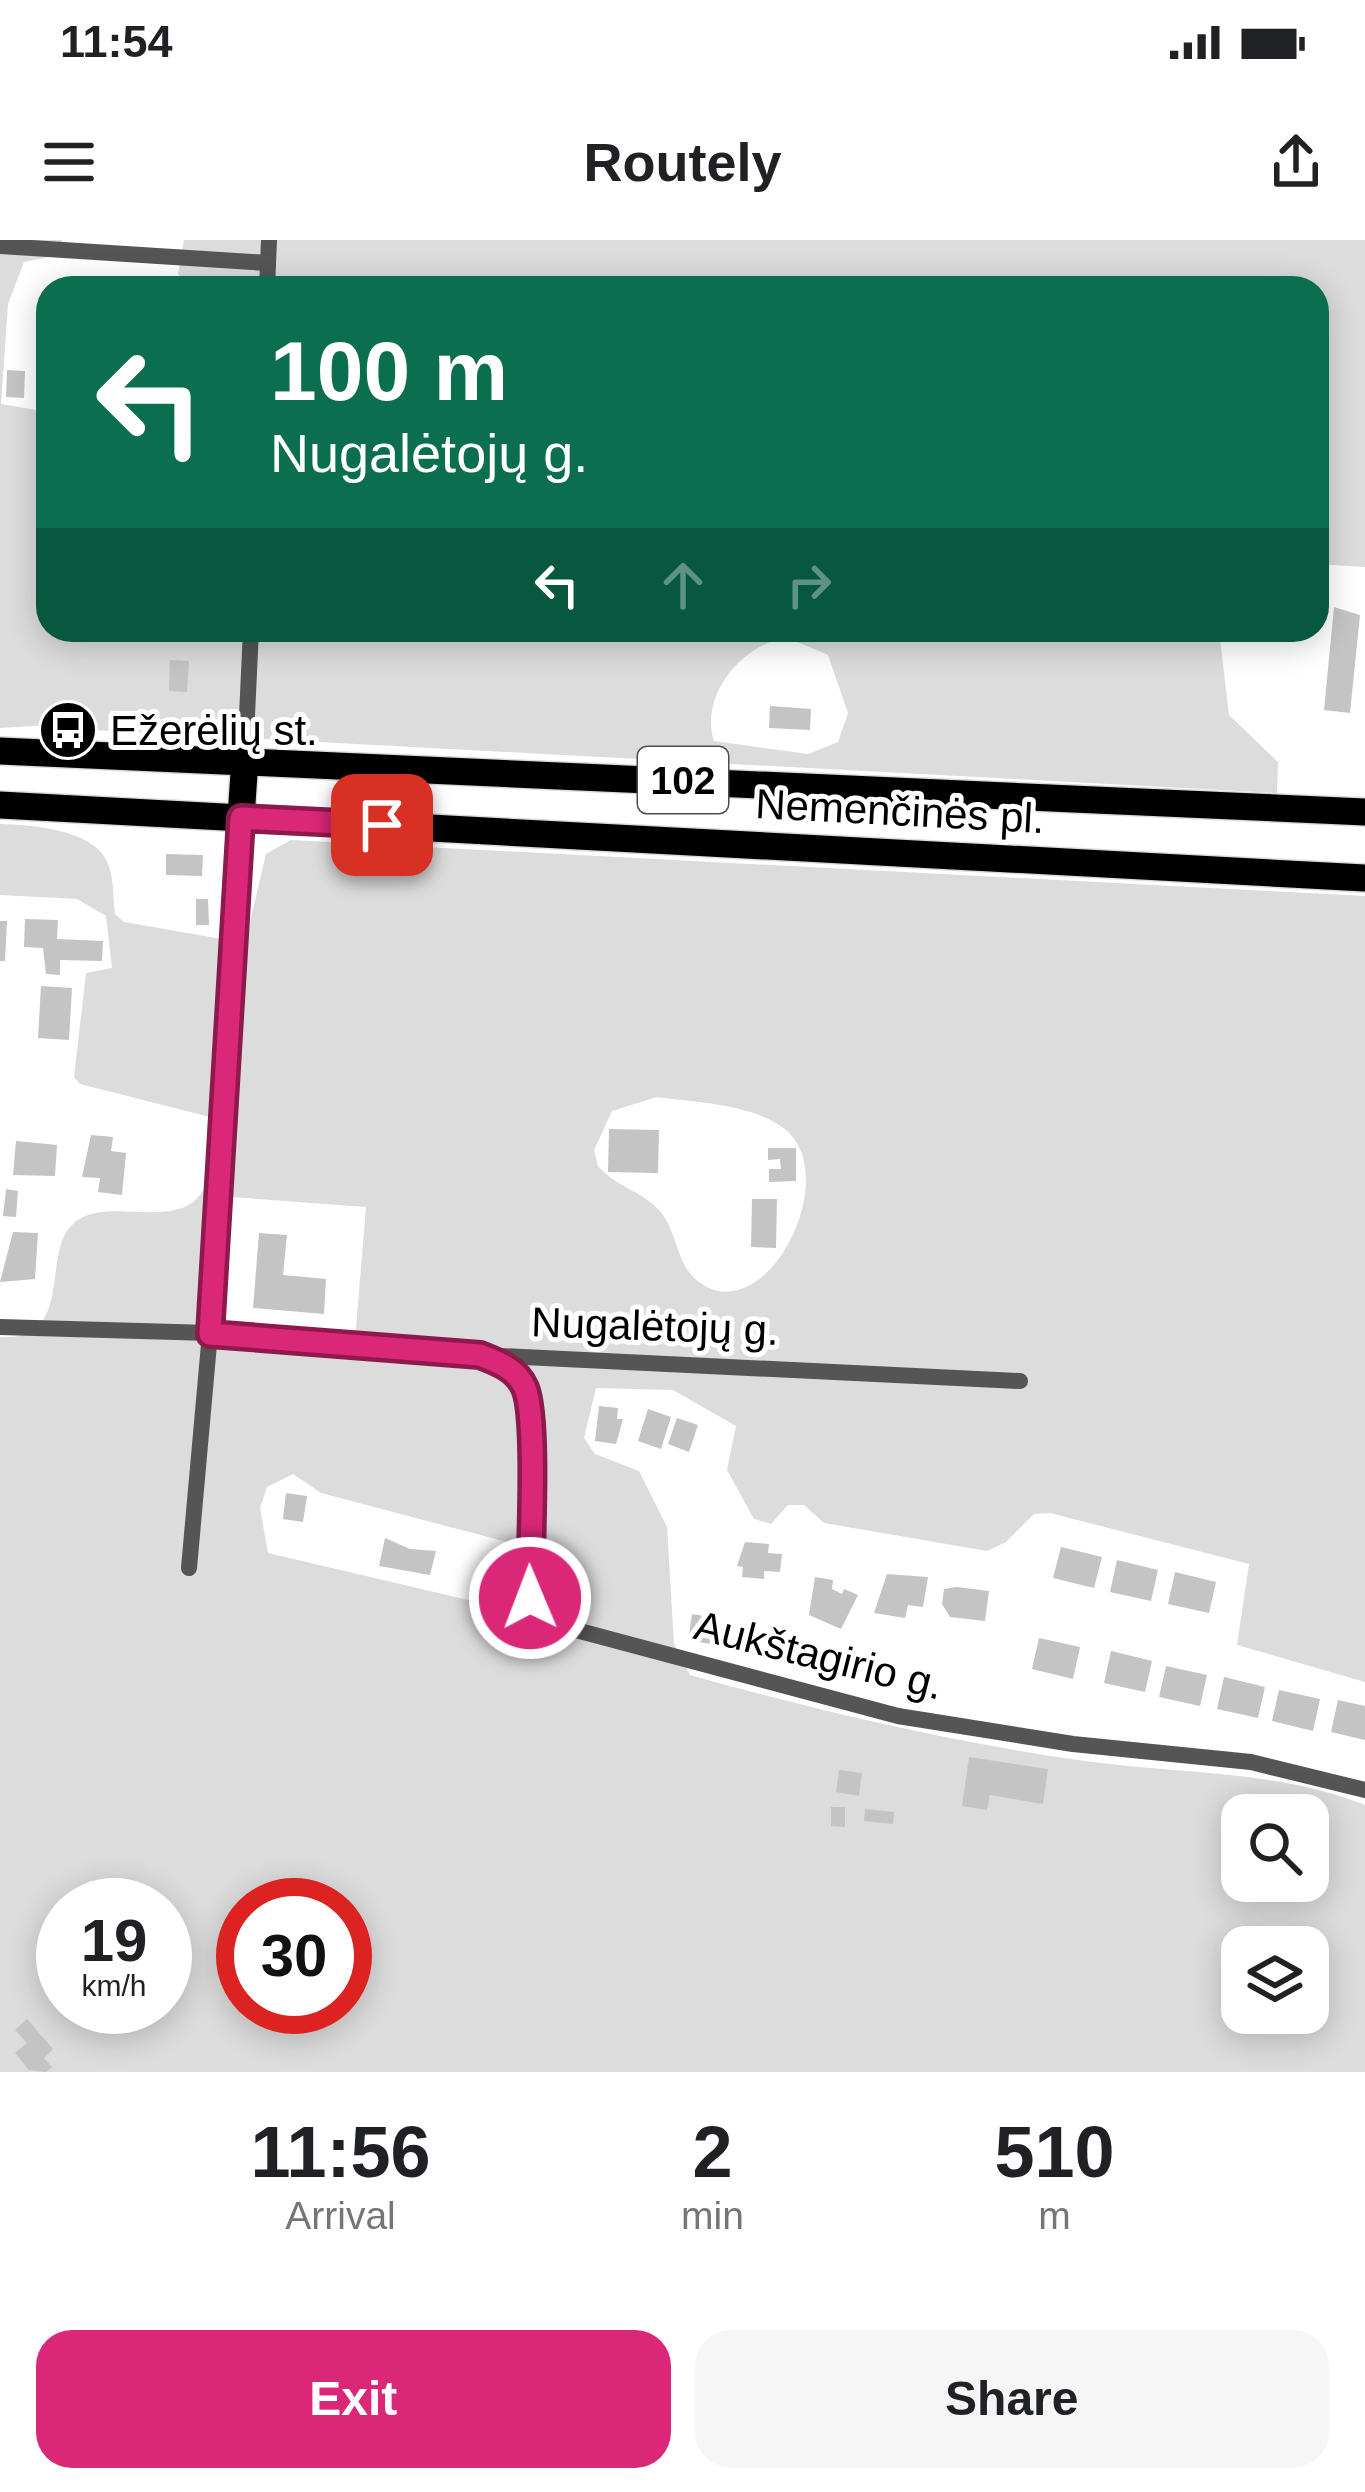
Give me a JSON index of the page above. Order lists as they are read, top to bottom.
{
  "streets": {
    "main road": ["102", "Nemenčinės pl."],
    "street": ["Nugalėtojų g.", "Aukštagirio g."]
  },
  "crossings": [
    ["Nugalėtojų g.", "Aukštagirio g."]
  ],
  "places": {
    "bus stop": ["Ežerėlių st."]
  },
  "page": {
    "status": "11:54",
    "header": "Routely",
    "turn": ["100 m", "Nugalėtojų g."],
    "speed": "19 km/h",
    "limit": "30",
    "eta": [
      "11:56",
      "Arrival",
      "2",
      "min",
      "510",
      "m"
    ],
    "buttons": ["Exit", "Share"]
  }
}
